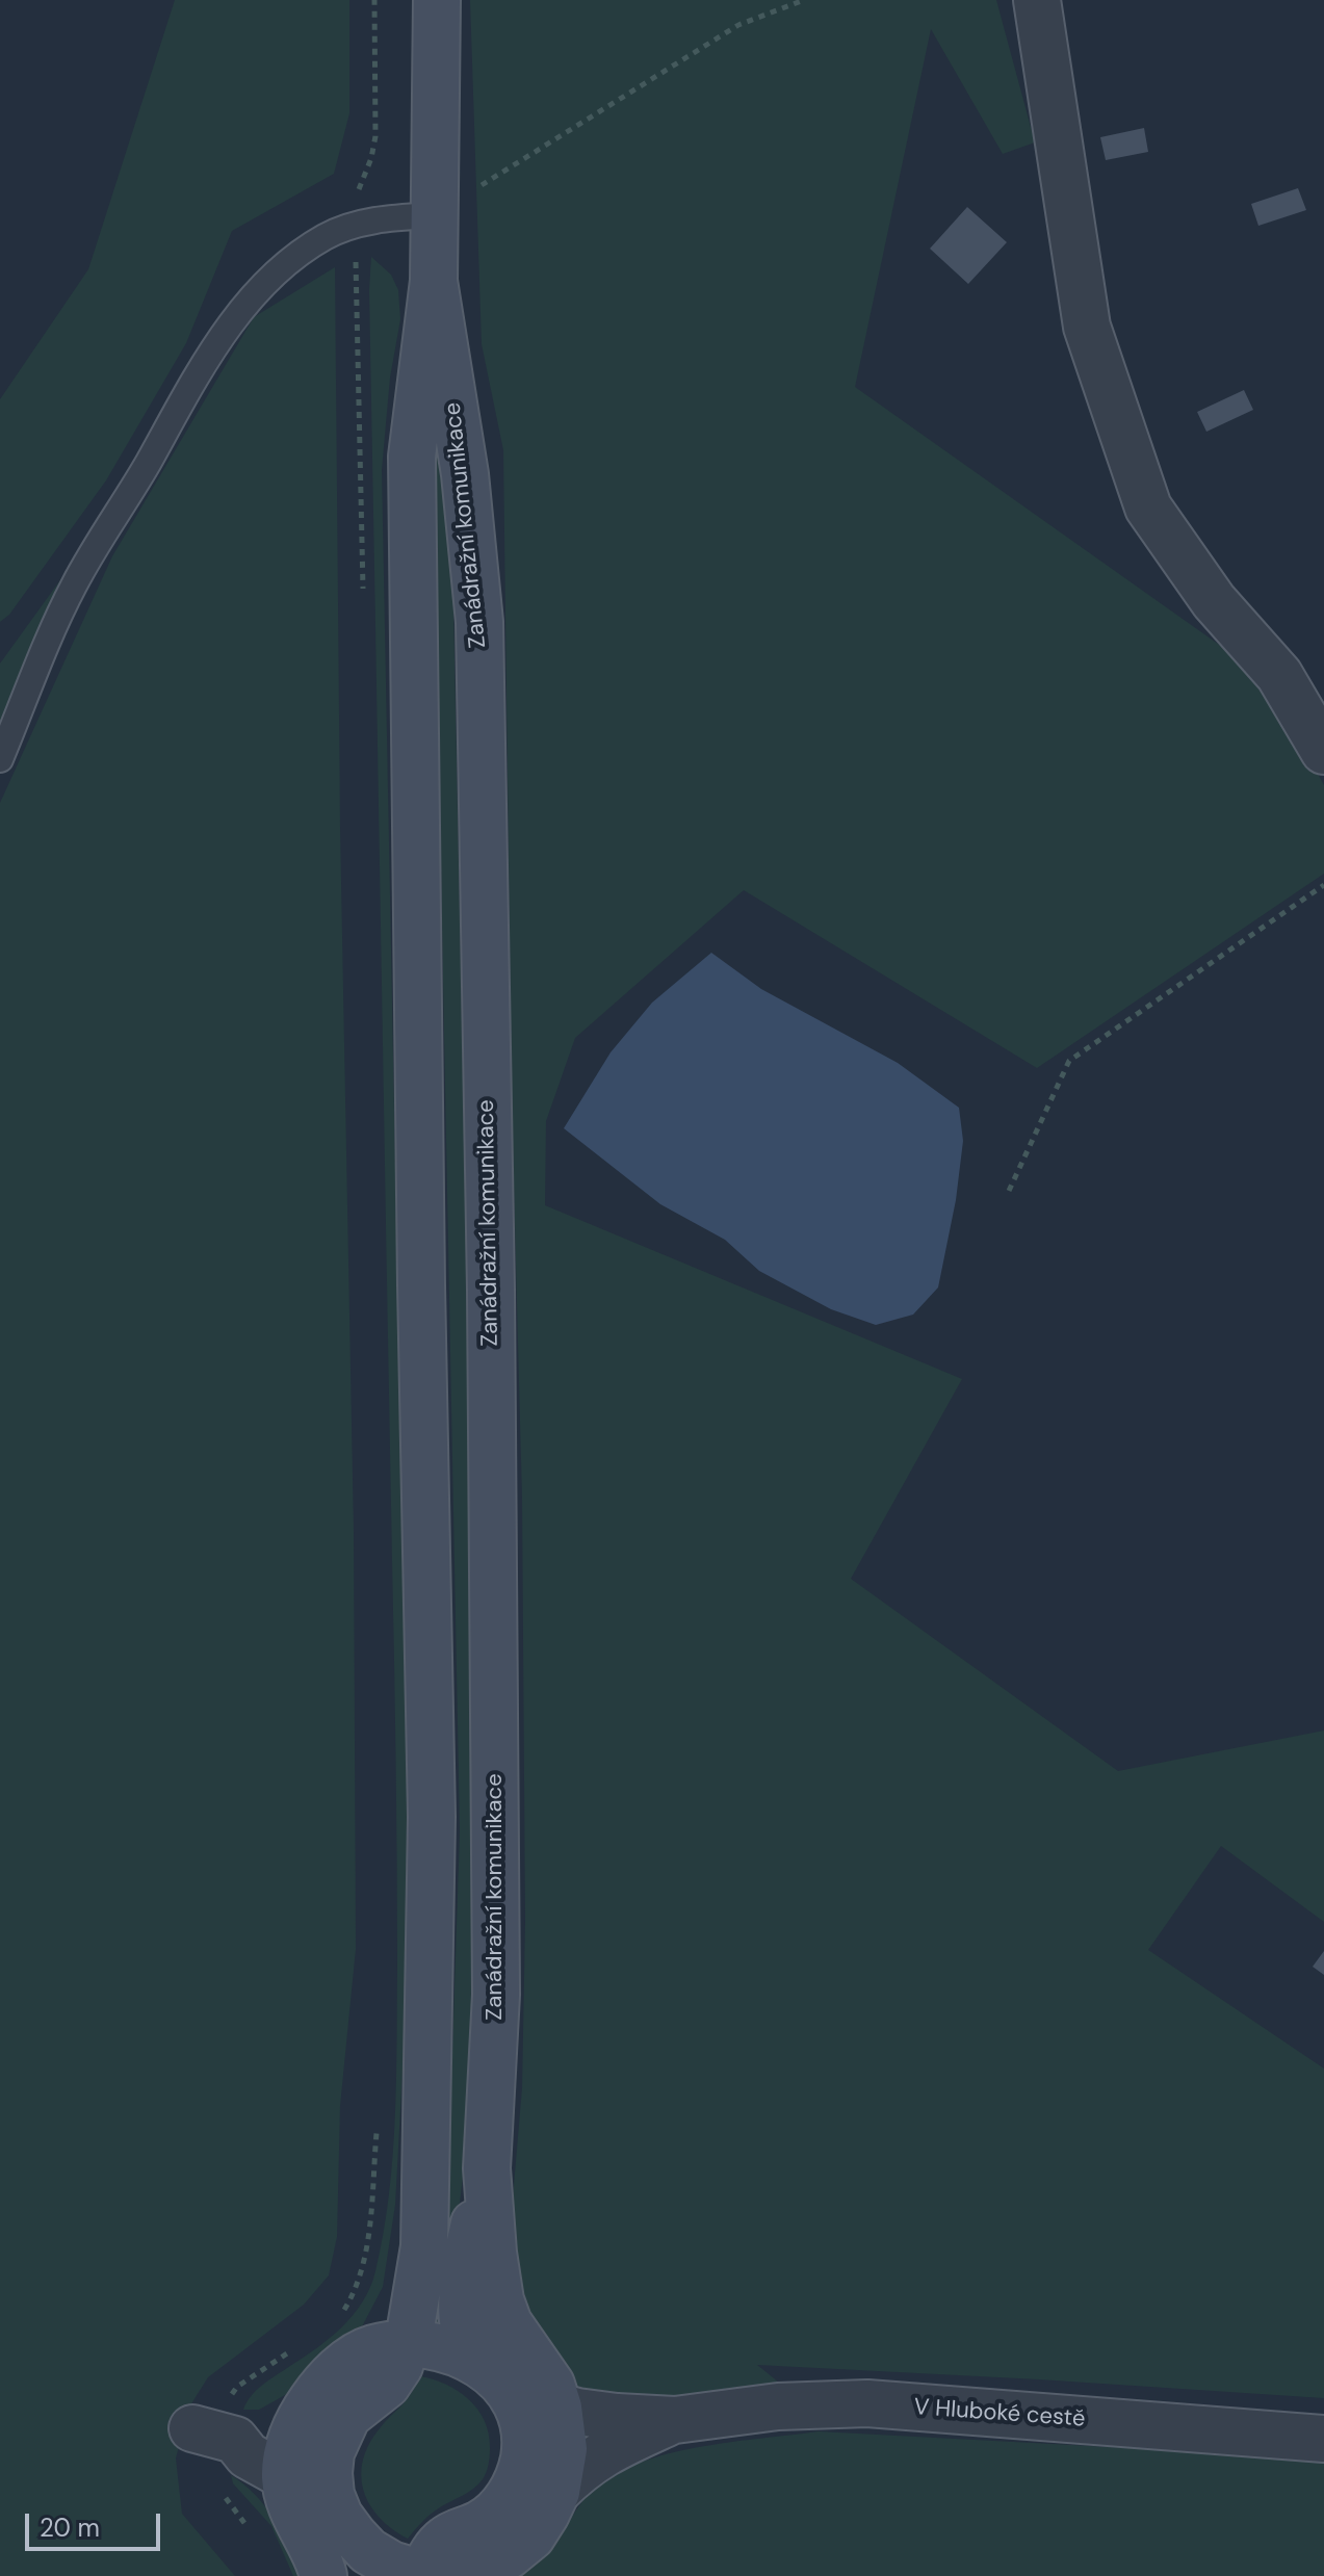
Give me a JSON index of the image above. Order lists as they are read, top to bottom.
{
  "streets": {
    "main road": ["Zanádražní komunikace"],
    "street": ["V Hluboké cestě"]
  },
  "crossings": [
    ["Zanádražní komunikace", "V Hluboké cestě"]
  ],
  "scale_bar": "20 m"
}
